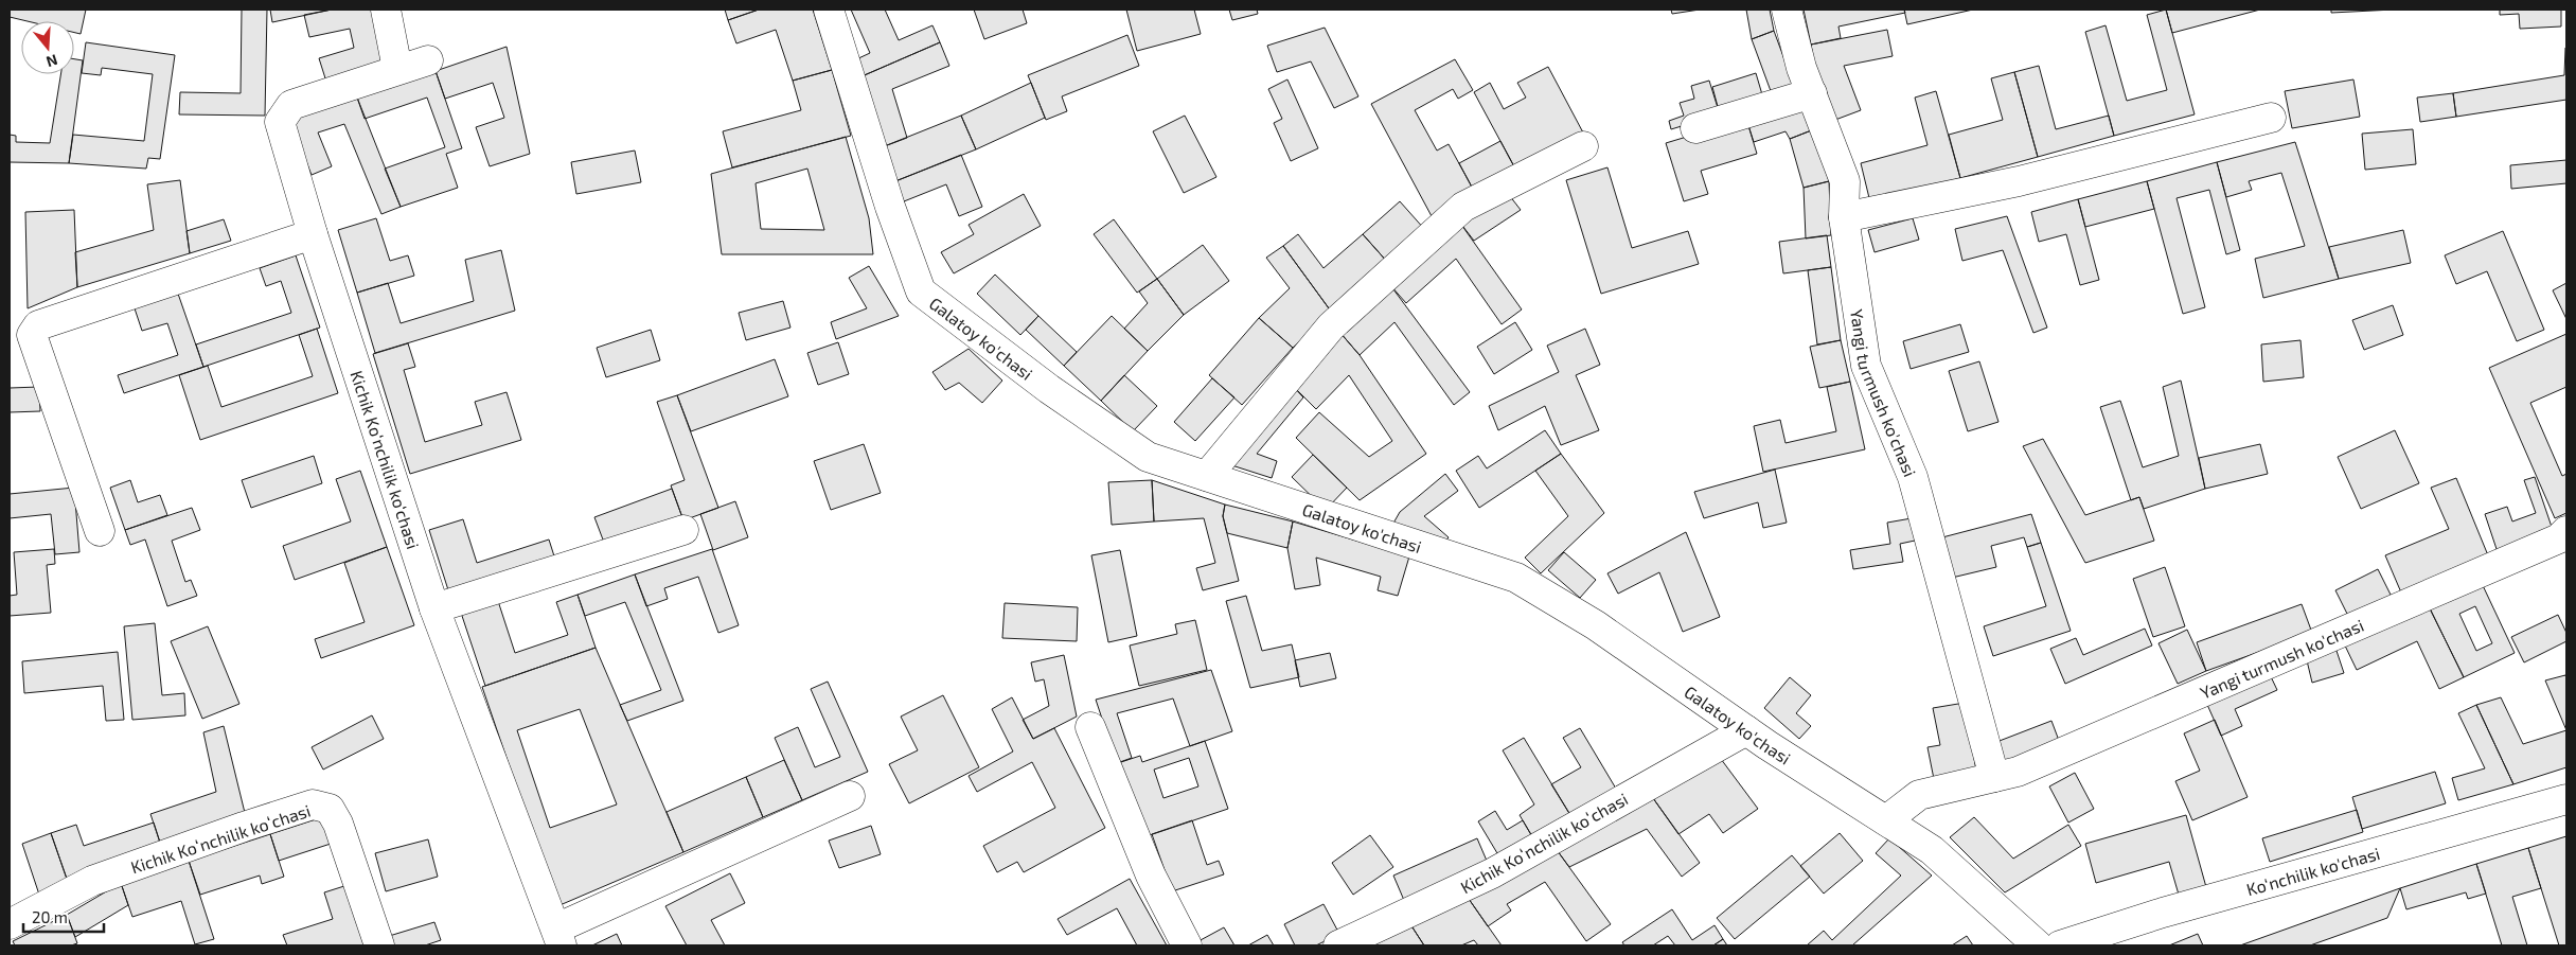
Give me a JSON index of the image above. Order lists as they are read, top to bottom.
{
  "streets": {
    "street": [
      "Galatoy ko'chasi",
      "Yangi turmush ko'chasi",
      "Kichik Ko‘nchilik ko‘chasi",
      "Kichik Koʻnchilik koʻchasi",
      "Ko‘nchilik ko'chasi"
    ]
  },
  "crossings": [
    ["Galatoy ko'chasi", "Yangi turmush ko'chasi"],
    ["Galatoy ko'chasi", "Kichik Koʻnchilik koʻchasi"]
  ],
  "scale_bar": "20 m",
  "north": "bottom"
}
